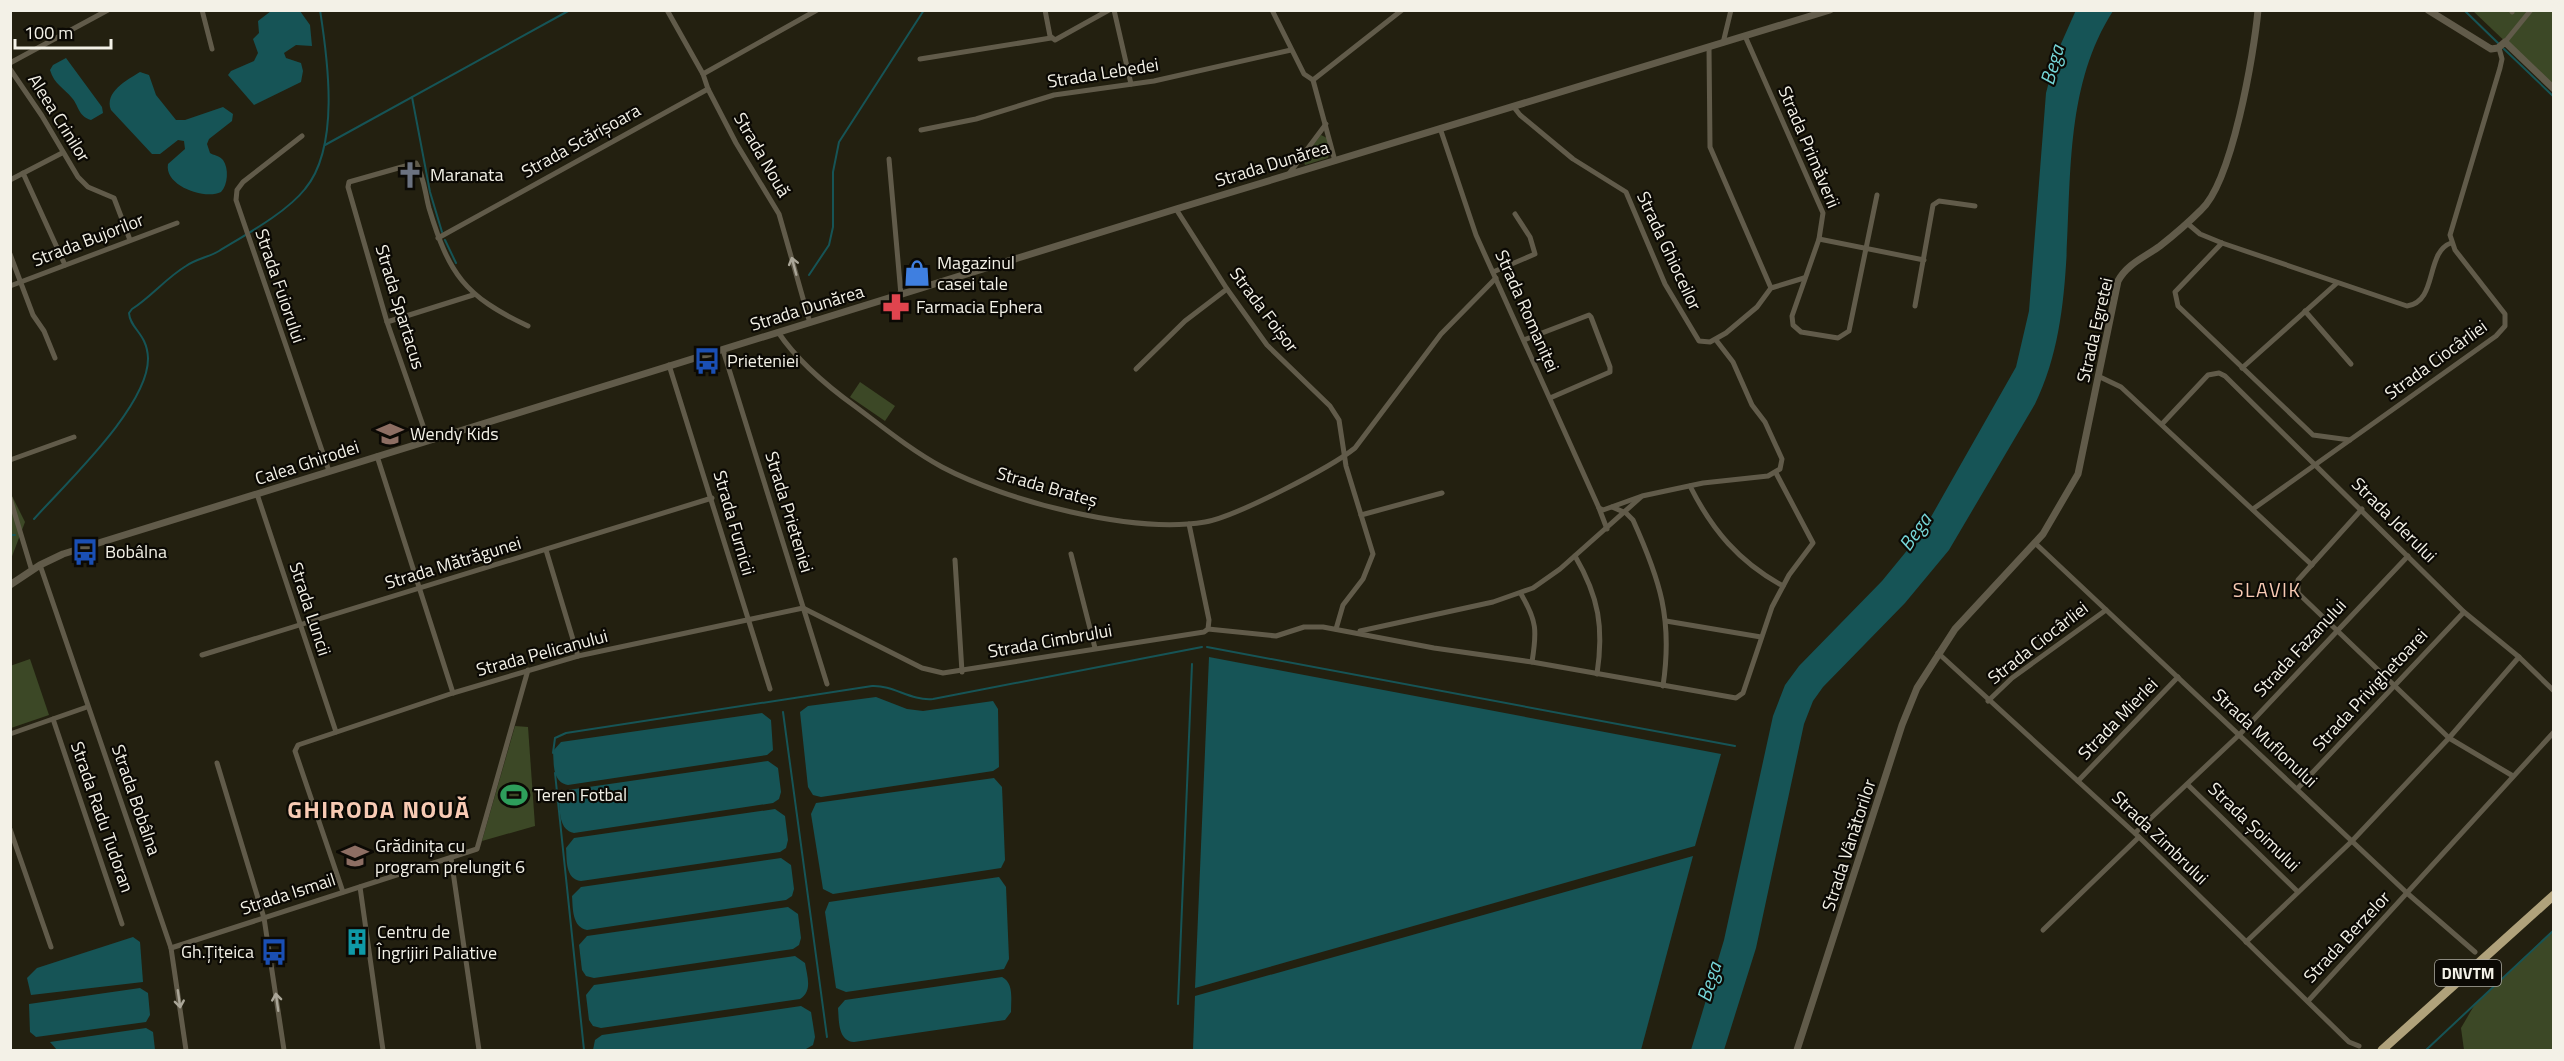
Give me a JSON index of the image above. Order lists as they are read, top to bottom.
{
  "streets": {
    "highway": ["DNVTM"],
    "street": [
      "Strada Lebedei",
      "Aleea Crinilor",
      "Strada Scărișoara",
      "Strada Primăverii",
      "Strada Nouă",
      "Strada Dunărea",
      "Strada Bujorilor",
      "Strada Ghioceilor",
      "Strada Fuiorului",
      "Strada Spartacus",
      "Strada Foișor",
      "Strada Romaniței",
      "Strada Egretei",
      "Strada Ciocârliei",
      "Calea Ghirodei",
      "Strada Brateș",
      "Strada Prieteniei",
      "Strada Jderului",
      "Strada Furnicii",
      "Strada Mătrăgunei",
      "Strada Luncii",
      "Strada Cimbrului",
      "Strada Fazanului",
      "Strada Pelicanului",
      "Strada Privighetoarei",
      "Strada Mierlei",
      "Strada Muflonului",
      "Strada Bobâlna",
      "Strada Radu Tudoran",
      "Strada Șoimului",
      "Strada Zimbrului",
      "Strada Vânătorilor",
      "Strada Ismail",
      "Strada Berzelor"
    ]
  },
  "crossings": [
    ["Aleea Crinilor", "Strada Bujorilor"],
    ["Strada Scărișoara", "Strada Nouă"],
    ["Strada Scărișoara", "Strada Spartacus"],
    ["Strada Primăverii", "Strada Dunărea"],
    ["Strada Nouă", "Strada Dunărea"],
    ["Strada Dunărea", "Strada Ghioceilor"],
    ["Strada Dunărea", "Strada Foișor"],
    ["Strada Dunărea", "Strada Romaniței"],
    ["Strada Dunărea", "Calea Ghirodei"],
    ["Strada Dunărea", "Strada Brateș"],
    ["Strada Dunărea", "Strada Prieteniei"],
    ["Strada Fuiorului", "Calea Ghirodei"],
    ["Strada Spartacus", "Calea Ghirodei"],
    ["Strada Foișor", "Strada Brateș"],
    ["Strada Foișor", "Strada Cimbrului"],
    ["Strada Romaniței", "Strada Brateș"],
    ["Strada Egretei", "Strada Muflonului"],
    ["Strada Egretei", "Strada Zimbrului"],
    ["Strada Egretei", "Strada Vânătorilor"],
    ["Strada Ciocârliei", "Strada Jderului"],
    ["Strada Ciocârliei", "Strada Muflonului"],
    ["Strada Ciocârliei", "Strada Zimbrului"],
    ["Calea Ghirodei", "Strada Prieteniei"],
    ["Calea Ghirodei", "Strada Furnicii"],
    ["Calea Ghirodei", "Strada Luncii"],
    ["Calea Ghirodei", "Strada Bobâlna"],
    ["Strada Prieteniei", "Strada Cimbrului"],
    ["Strada Prieteniei", "Strada Pelicanului"],
    ["Strada Jderului", "Strada Fazanului"],
    ["Strada Jderului", "Strada Privighetoarei"],
    ["Strada Furnicii", "Strada Mătrăgunei"],
    ["Strada Furnicii", "Strada Pelicanului"],
    ["Strada Mătrăgunei", "Strada Luncii"],
    ["Strada Luncii", "Strada Pelicanului"],
    ["Strada Cimbrului", "Strada Pelicanului"],
    ["Strada Fazanului", "Strada Muflonului"],
    ["Strada Fazanului", "Strada Șoimului"],
    ["Strada Fazanului", "Strada Zimbrului"],
    ["Strada Pelicanului", "Strada Ismail"],
    ["Strada Privighetoarei", "Strada Muflonului"],
    ["Strada Mierlei", "Strada Muflonului"],
    ["Strada Mierlei", "Strada Zimbrului"],
    ["Strada Muflonului", "Strada Berzelor"],
    ["Strada Bobâlna", "Strada Ismail"],
    ["Strada Zimbrului", "Strada Vânătorilor"],
    ["Strada Zimbrului", "Strada Berzelor"]
  ],
  "one_way": ["Strada Nouă"],
  "districts": ["SLAVIK", "GHIRODA NOUĂ"],
  "water": ["Bega"],
  "places": {
    "church": ["Maranata"],
    "shop": ["Magazinul casei tale"],
    "pharmacy": ["Farmacia Ephera"],
    "bus stop": ["Prieteniei", "Bobâlna", "Gh.Țițeica"],
    "school or university": ["Wendy Kids", "Grădinița cu program prelungit 6"],
    "sports": ["Teren Fotbal"],
    "building": ["Centru de Îngrijiri Paliative"]
  },
  "scale_bar": "100 m"
}
